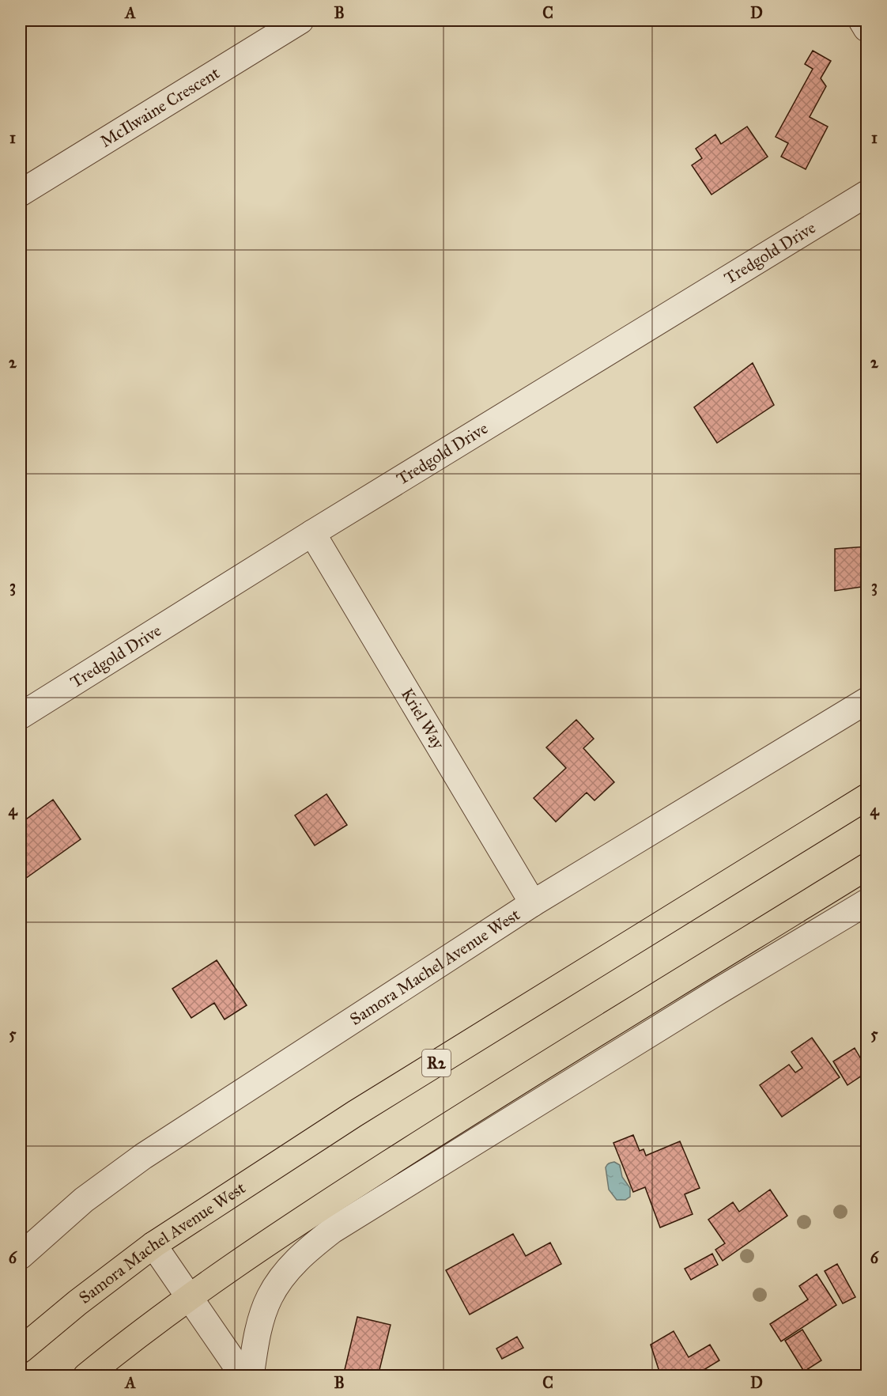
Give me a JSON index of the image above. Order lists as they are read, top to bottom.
{
  "streets": {
    "highway": ["Samora Machel Avenue West", "R2"],
    "street": ["McIlwaine Crescent", "Tredgold Drive", "Kriel Way"]
  },
  "crossings": [
    ["Tredgold Drive", "Kriel Way"],
    ["Kriel Way", "Samora Machel Avenue West"]
  ],
  "grid": {
    "columns": [
      "A",
      "B",
      "C",
      "D"
    ],
    "rows": [
      "1",
      "2",
      "3",
      "4",
      "5",
      "6"
    ]
  }
}
